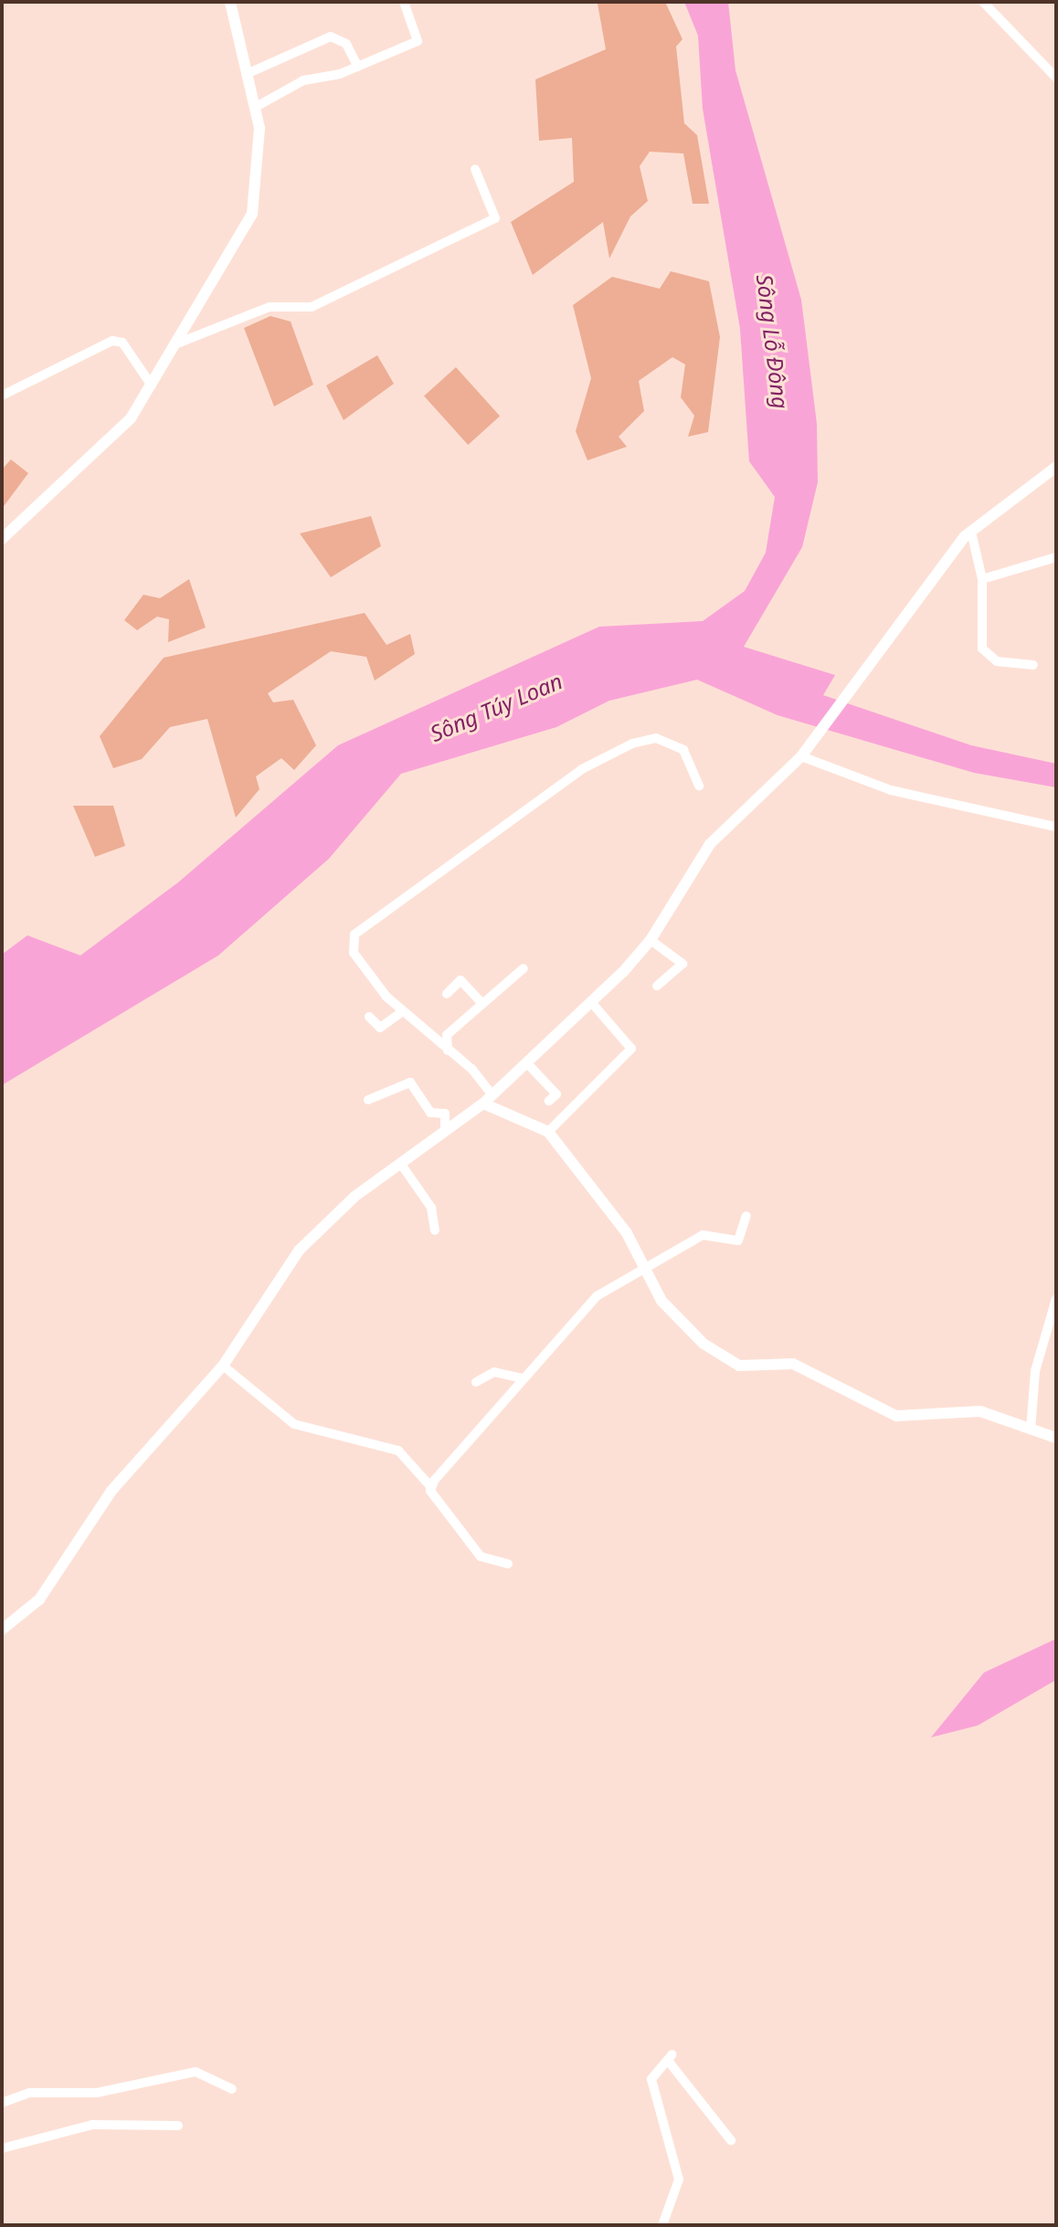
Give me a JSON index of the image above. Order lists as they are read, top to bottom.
{
  "water": ["Sông Lỗ Đông", "Sông Túy Loan"]
}
